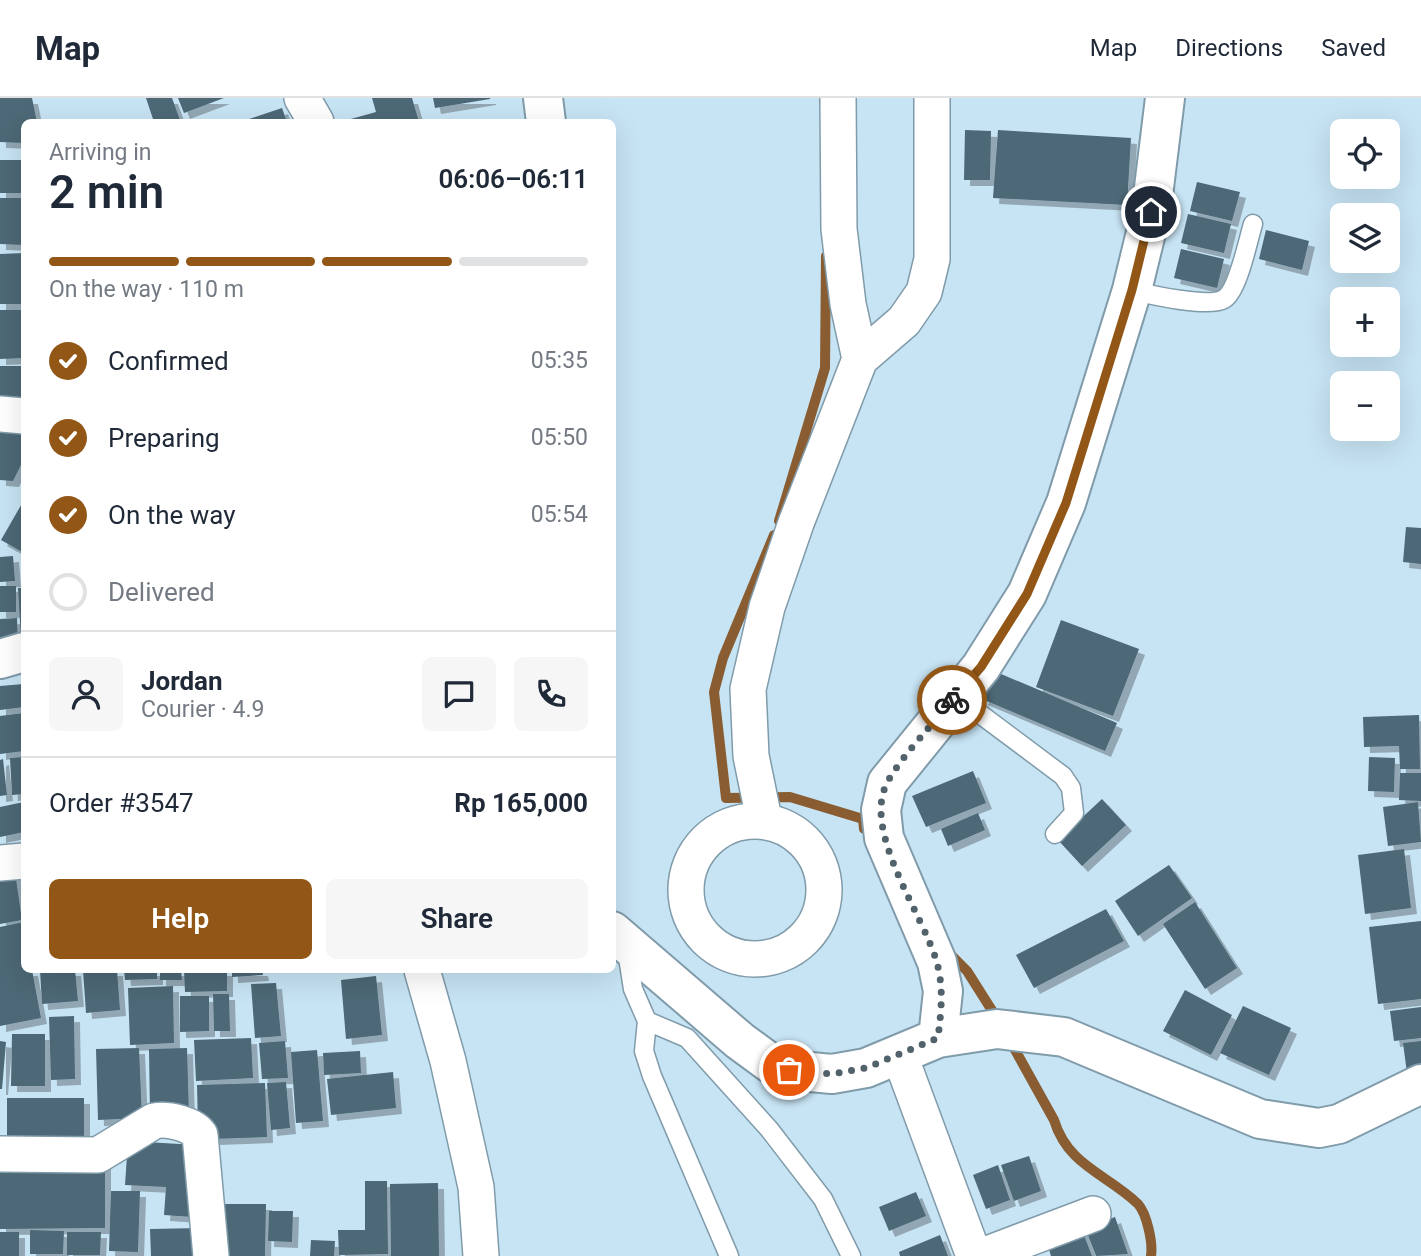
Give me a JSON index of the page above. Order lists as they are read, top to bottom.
{
  "page": {
    "header": "Map",
    "nav": ["Map", "Directions", "Saved"],
    "map_buttons": ["+", "−"],
    "heading": ["2 min", "Arriving in", "06:06–06:11"],
    "panel": [
      "Jordan",
      "Courier · 4.9",
      "Order #3547",
      "Rp 165,000"
    ],
    "bar": "On the way · 110 m",
    "list": [
      ["Confirmed", "05:35"],
      ["Preparing", "05:50"],
      ["On the way", "05:54"],
      "Delivered"
    ],
    "buttons": ["Help", "Share"]
  }
}
